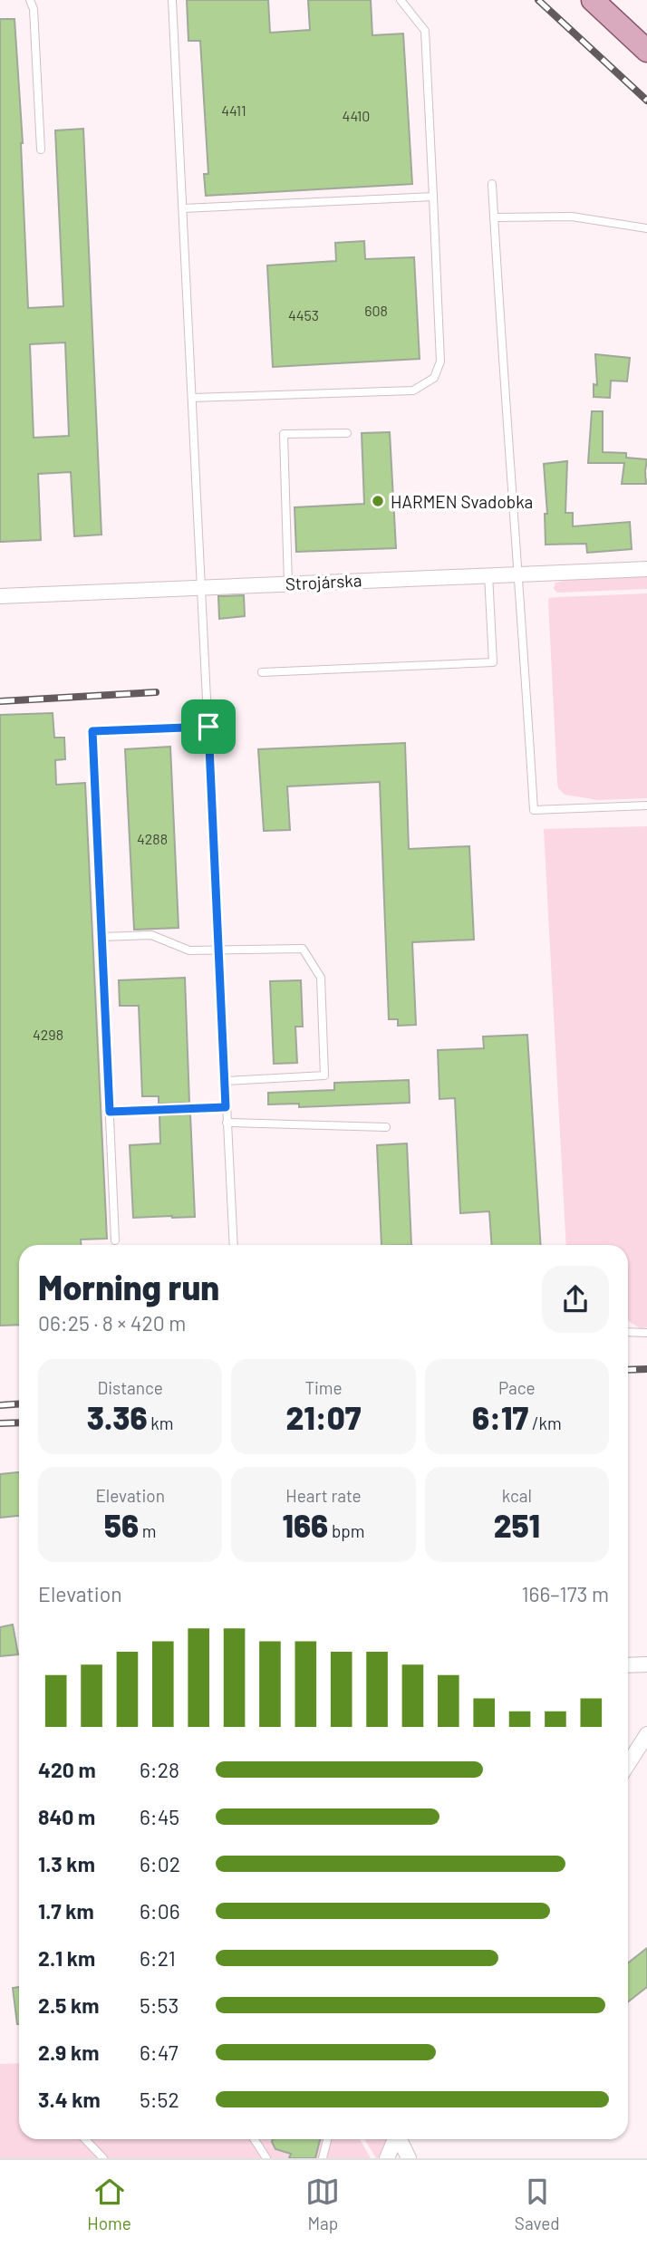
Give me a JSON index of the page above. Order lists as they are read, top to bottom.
{
  "streets": {
    "street": ["Strojárska"]
  },
  "places": ["HARMEN Svadobka"],
  "house_numbers": [
    "4411",
    "4410",
    "608",
    "4453",
    "4288",
    "4298"
  ],
  "page": {
    "heading": ["Morning run", "06:25 · 8 × 420 m"],
    "stats": [
      ["Distance", "3.36 km"],
      ["Time", "21:07"],
      ["Pace", "6:17 /km"],
      ["Elevation", "56 m"],
      ["Heart rate", "166 bpm"],
      ["kcal", "251"]
    ],
    "chart": ["Elevation", "166–173 m"],
    "list": [
      {
        "name": "420 m",
        "note": "6:28"
      },
      {
        "name": "840 m",
        "note": "6:45"
      },
      {
        "name": "1.3 km",
        "note": "6:02"
      },
      {
        "name": "1.7 km",
        "note": "6:06"
      },
      {
        "name": "2.1 km",
        "note": "6:21"
      },
      {
        "name": "2.5 km",
        "note": "5:53"
      },
      {
        "name": "2.9 km",
        "note": "6:47"
      },
      {
        "name": "3.4 km",
        "note": "5:52"
      }
    ],
    "tabs": ["Home", "Map", "Saved"]
  }
}
